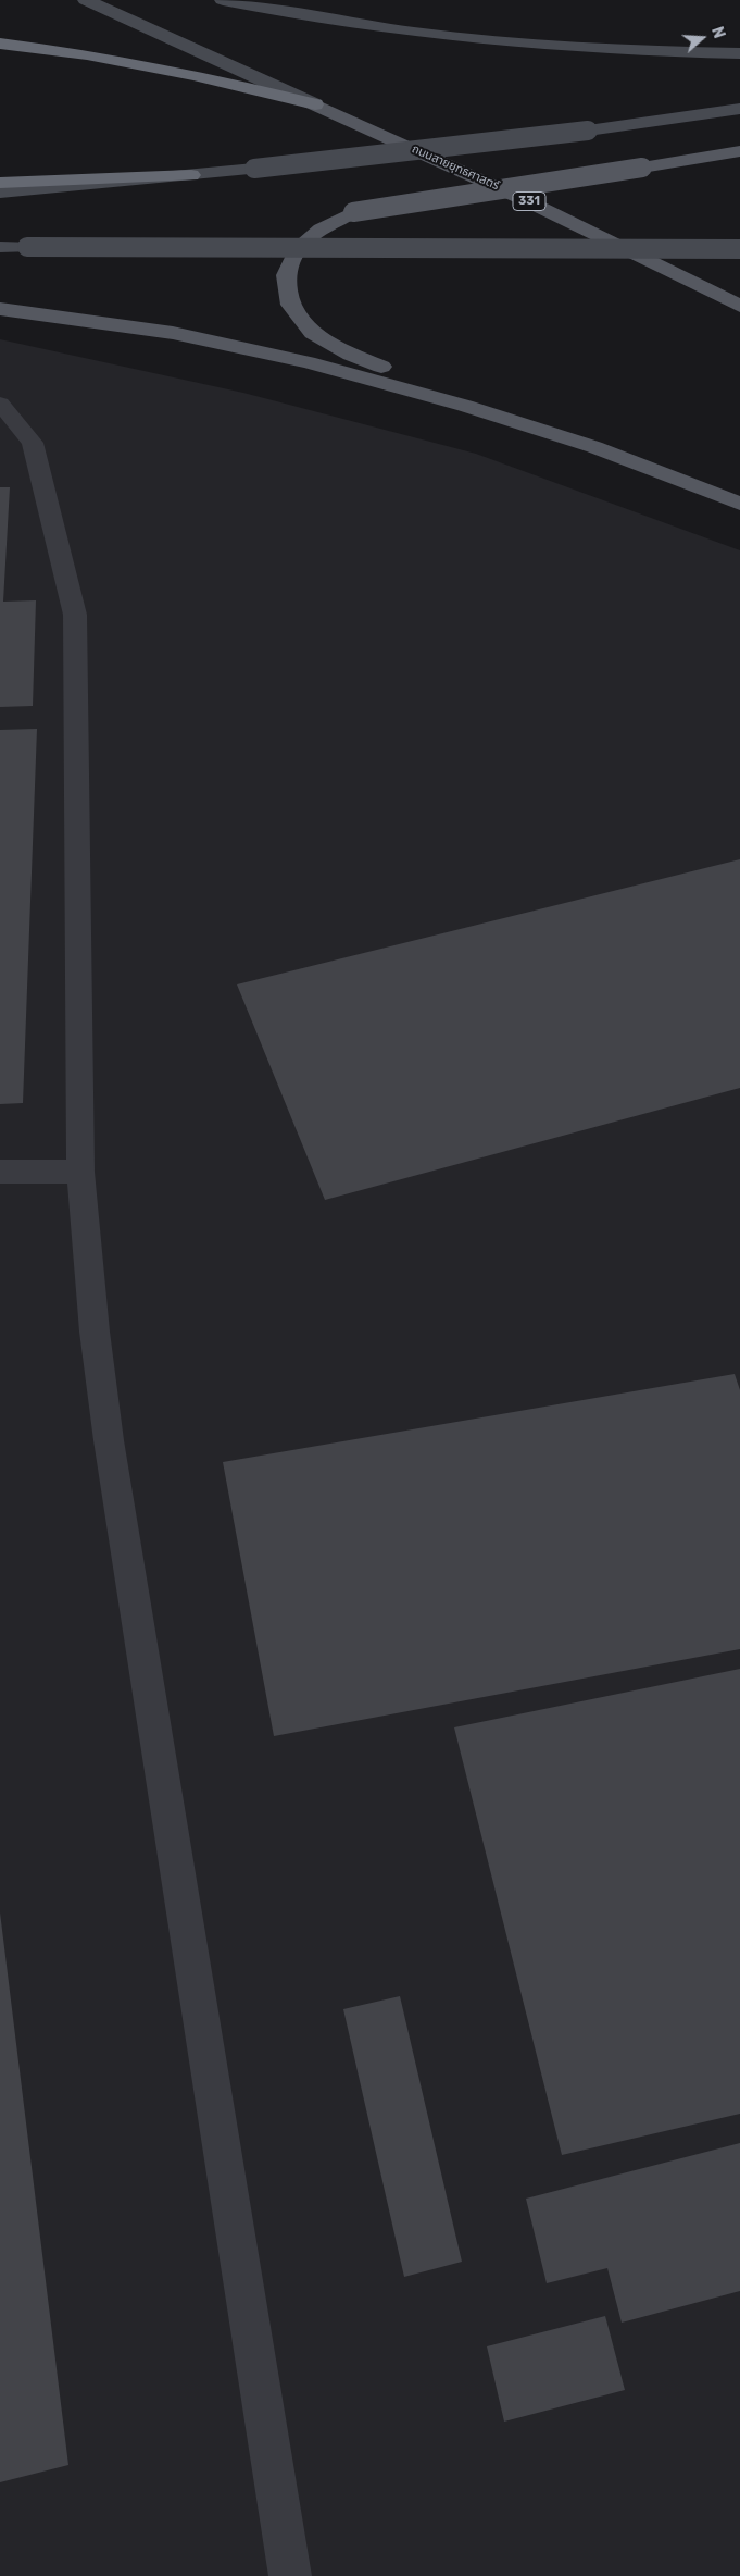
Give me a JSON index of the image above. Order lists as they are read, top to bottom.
{
  "streets": {
    "main road": ["ถนนสายยุทธศาสตร์", "331"]
  },
  "north": "right"
}
